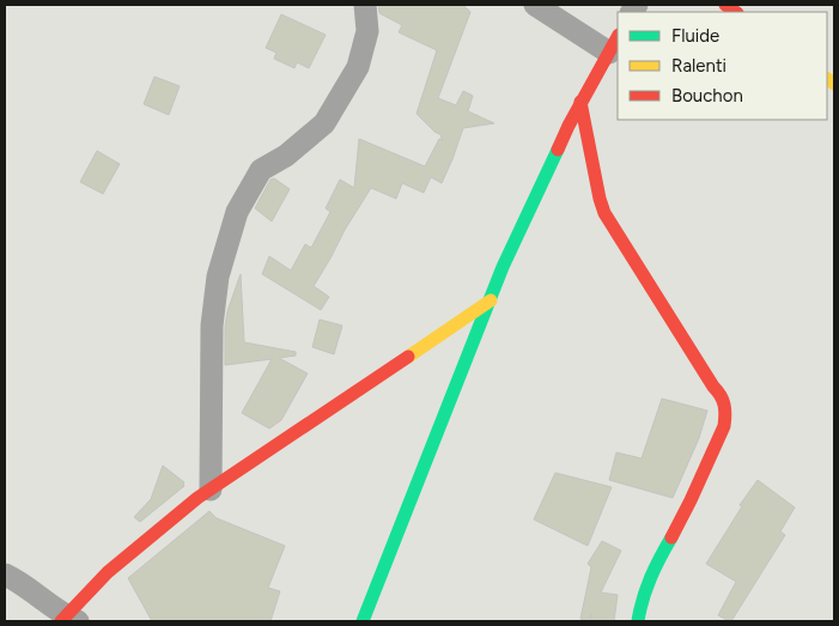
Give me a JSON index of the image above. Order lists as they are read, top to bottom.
{
  "legend": ["Fluide", "Ralenti", "Bouchon"]
}
